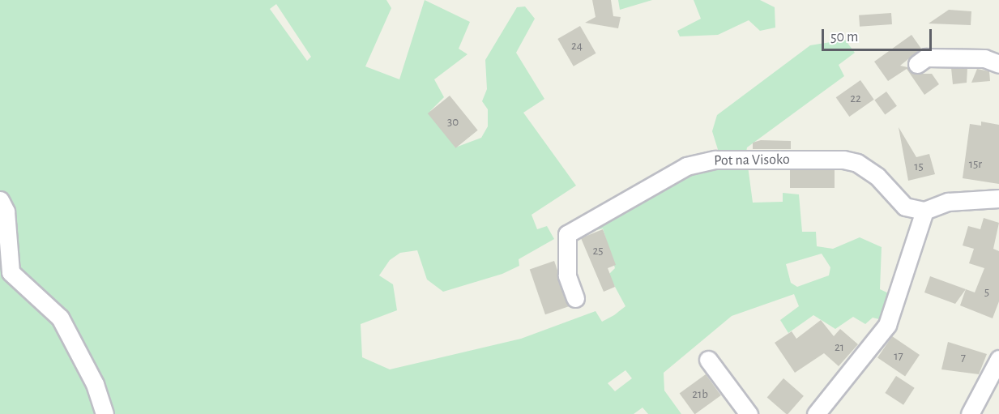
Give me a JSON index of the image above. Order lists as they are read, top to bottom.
{
  "streets": {
    "street": ["Pot na Visoko"]
  },
  "house_numbers": [
    "24",
    "22",
    "30",
    "15r",
    "15",
    "25",
    "5",
    "21",
    "17",
    "7",
    "21b"
  ],
  "scale_bar": "50 m"
}
